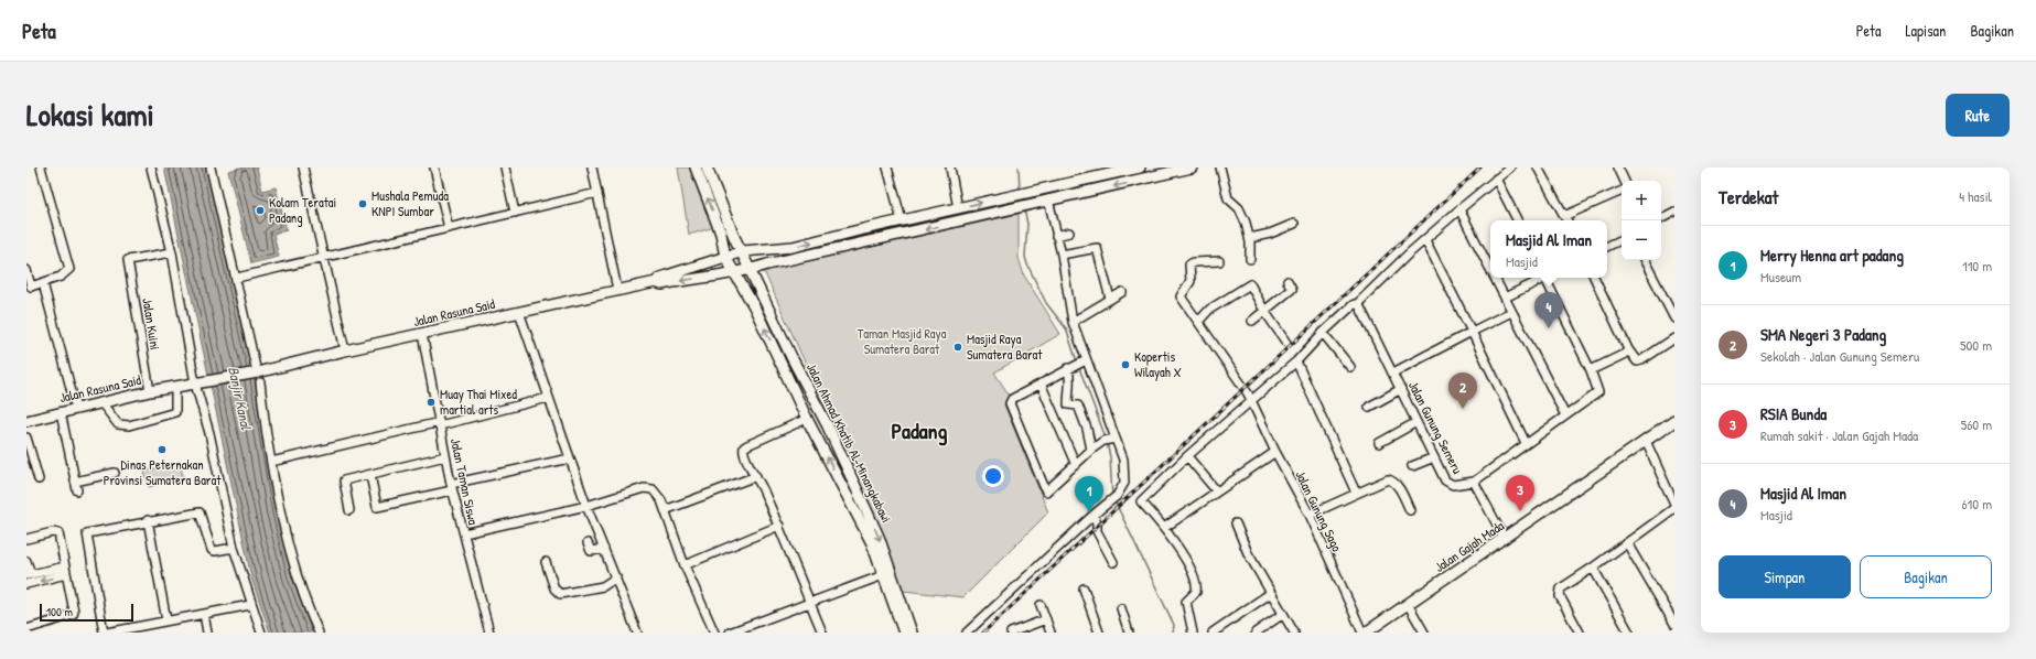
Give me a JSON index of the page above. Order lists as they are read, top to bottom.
{
  "streets": {
    "main road": ["Jalan Rasuna Said", "Jalan Ahmad Khatib Al-Minangkabawi", "Jalan Gajah Mada"],
    "street": [
      "Jalan Kuini",
      "Jalan Gunung Semeru",
      "Jalan Taman Siswa",
      "Jalan Gunung Sago"
    ]
  },
  "crossings": [
    ["Jalan Rasuna Said", "Jalan Kuini"],
    ["Jalan Rasuna Said", "Jalan Taman Siswa"],
    ["Jalan Gunung Semeru", "Jalan Gajah Mada"]
  ],
  "districts": ["Padang"],
  "water": ["Banjir Kanal"],
  "parks": ["Taman Masjid Raya Sumatera Barat"],
  "places": [
    "Mushala Pemuda KNPI Sumbar",
    "Kolam Teratai Padang",
    "Masjid Raya Sumatera Barat",
    "Kopertis Wilayah X",
    "Muay Thai Mixed martial arts",
    "Dinas Peternakan Provinsi Sumatera Barat"
  ],
  "scale_bar": "100 m",
  "page": {
    "header": "Peta",
    "nav": ["Peta", "Lapisan", "Bagikan"],
    "title": "Lokasi kami",
    "buttons": [
      "Rute",
      ["Simpan", "Bagikan"]
    ],
    "heading": ["Terdekat", "4 hasil"],
    "map_buttons": ["+", "−"],
    "popup": ["Masjid Al Iman", "Masjid"],
    "list": [
      {
        "mark": "1",
        "name": "Merry Henna art padang",
        "note": "Museum",
        "value": "110 m"
      },
      {
        "mark": "2",
        "name": "SMA Negeri 3 Padang",
        "note": "Sekolah · Jalan Gunung Semeru",
        "value": "500 m"
      },
      {
        "mark": "3",
        "name": "RSIA Bunda",
        "note": "Rumah sakit · Jalan Gajah Mada",
        "value": "560 m"
      },
      {
        "mark": "4",
        "name": "Masjid Al Iman",
        "note": "Masjid",
        "value": "610 m"
      }
    ],
    "pins": [
      "4",
      "2",
      "3",
      "1"
    ],
    "scale": "100 m"
  }
}
